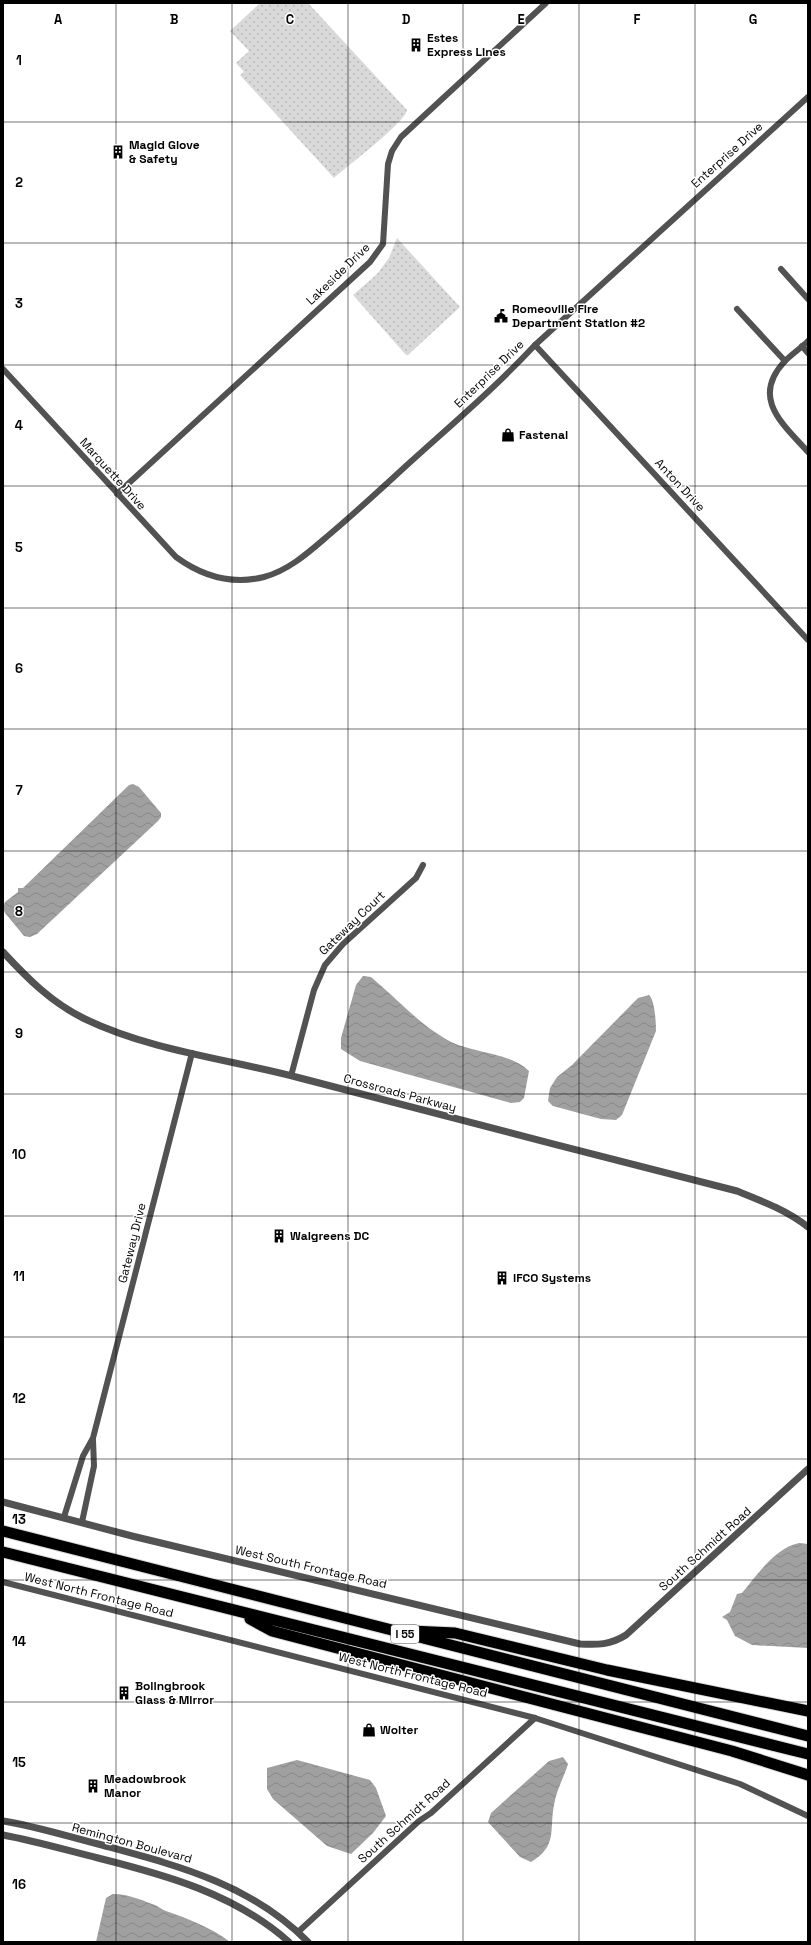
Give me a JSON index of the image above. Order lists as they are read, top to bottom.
{
  "streets": {
    "highway": ["I 55"],
    "street": [
      "Enterprise Drive",
      "Lakeside Drive",
      "Marquette Drive",
      "Anton Drive",
      "Gateway Court",
      "Crossroads Parkway",
      "Gateway Drive",
      "South Schmidt Road",
      "West South Frontage Road",
      "West North Frontage Road",
      "Remington Boulevard"
    ]
  },
  "crossings": [
    ["Enterprise Drive", "Marquette Drive"],
    ["Enterprise Drive", "Anton Drive"],
    ["Lakeside Drive", "Marquette Drive"],
    ["Gateway Court", "Crossroads Parkway"],
    ["Crossroads Parkway", "Gateway Drive"],
    ["Gateway Drive", "West South Frontage Road"],
    ["South Schmidt Road", "West South Frontage Road"],
    ["South Schmidt Road", "West North Frontage Road"],
    ["South Schmidt Road", "Remington Boulevard"]
  ],
  "places": {
    "building": [
      "Estes Express Lines",
      "Magid Glove & Safety",
      "Walgreens DC",
      "IFCO Systems",
      "Bolingbrook Glass & Mirror",
      "Meadowbrook Manor"
    ],
    "public building": ["Romeoville Fire Department Station #2"],
    "shop": ["Fastenal", "Wolter"]
  },
  "grid": {
    "columns": [
      "A",
      "B",
      "C",
      "D",
      "E",
      "F",
      "G"
    ],
    "rows": [
      "1",
      "2",
      "3",
      "4",
      "5",
      "6",
      "7",
      "8",
      "9",
      "10",
      "11",
      "12",
      "13",
      "14",
      "15",
      "16"
    ]
  }
}
